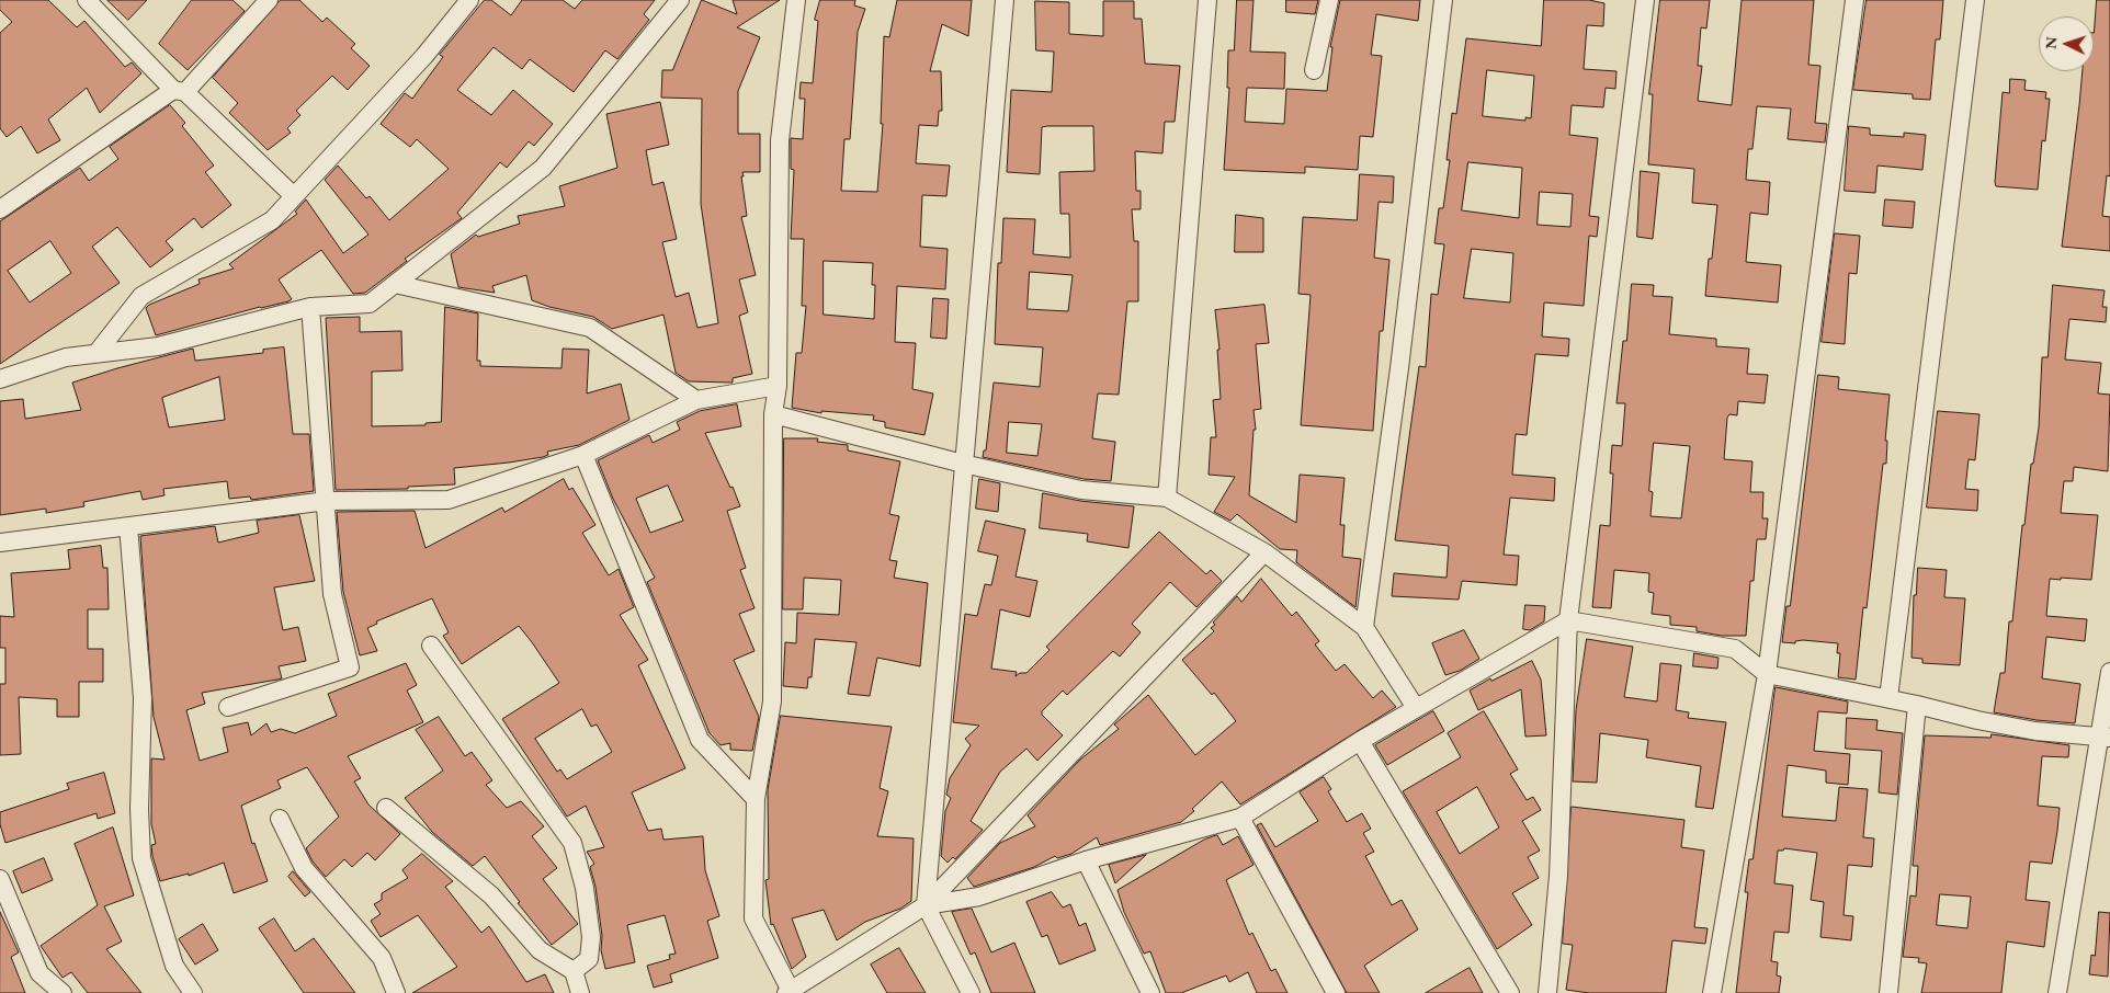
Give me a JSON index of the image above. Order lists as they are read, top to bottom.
{
  "north": "left"
}
